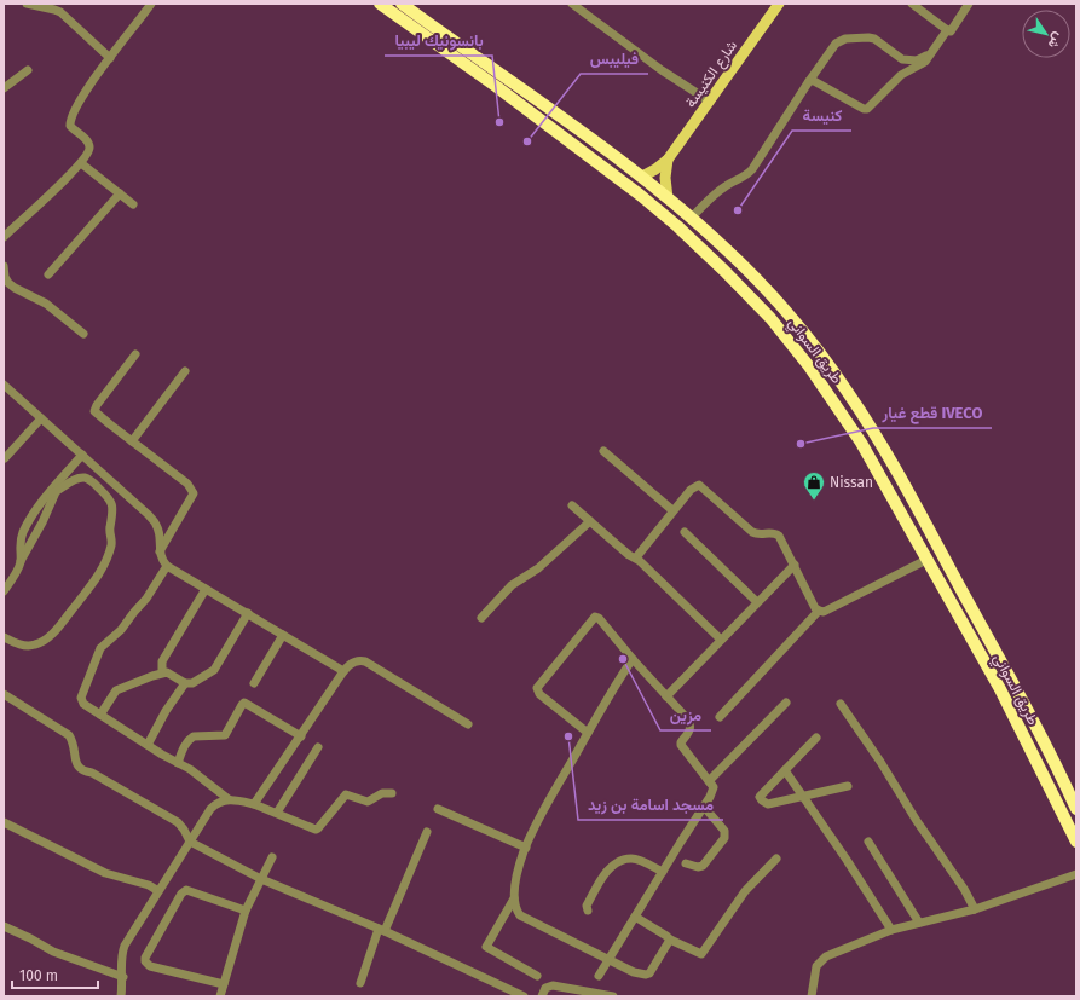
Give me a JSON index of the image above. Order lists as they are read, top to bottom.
{
  "streets": {
    "highway": ["طريق السواني"],
    "main road": ["شارع الكنيسة"]
  },
  "crossings": [
    ["شارع الكنيسة", "طريق السواني"]
  ],
  "places": {
    "other": [
      "بانسونيك ليبيا",
      "فيليبس",
      "كنيسة",
      "قطع غيار IVECO",
      "مزين",
      "مسجد اسامة بن زيد"
    ],
    "shop": ["Nissan"]
  },
  "scale_bar": "100 m",
  "north": "bottom right"
}
